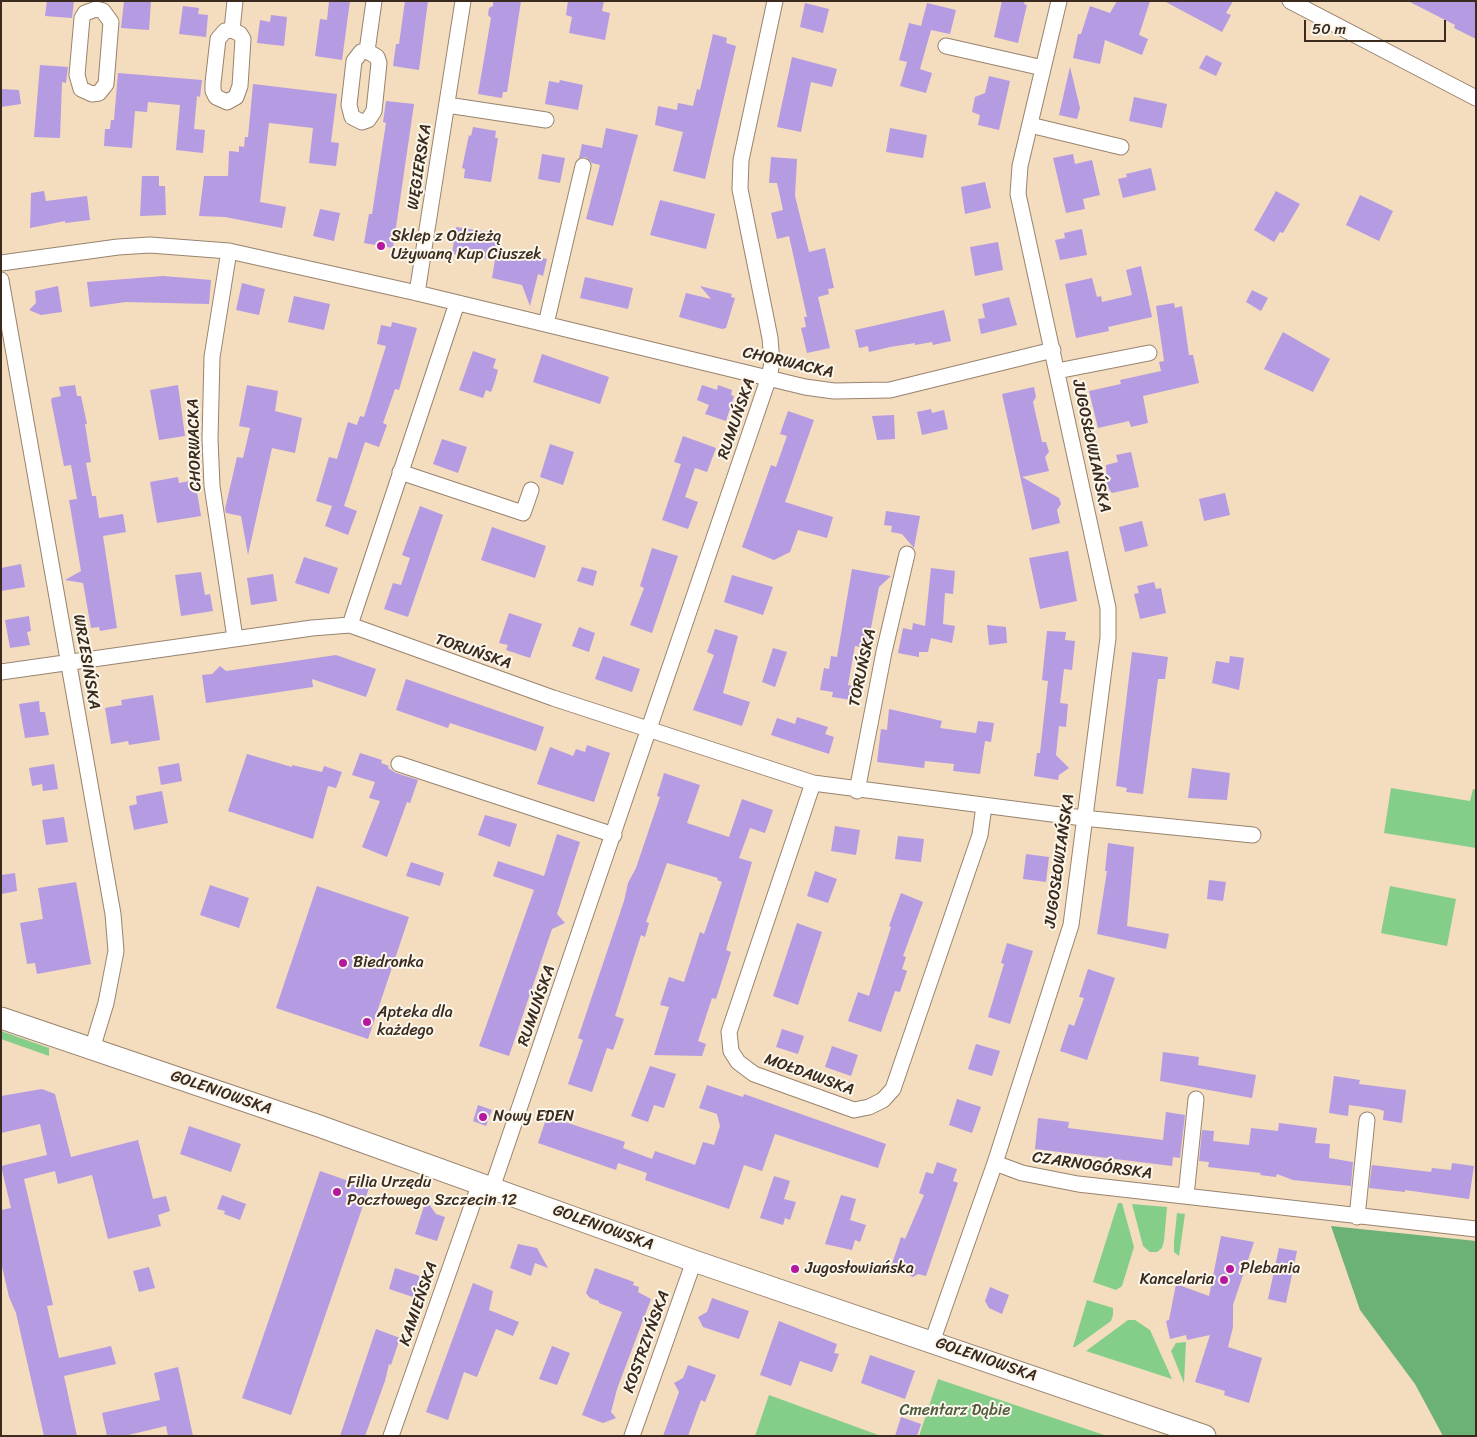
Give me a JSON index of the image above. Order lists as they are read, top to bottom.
{
  "streets": {
    "street": [
      "WĘGIERSKA",
      "CHORWACKA",
      "RUMUŃSKA",
      "JUGOSŁOWIAŃSKA",
      "TORUŃSKA",
      "WRZESIŃSKA",
      "MOŁDAWSKA",
      "GOLENIOWSKA",
      "CZARNOGÓRSKA",
      "KAMIEŃSKA",
      "KOSTRZYŃSKA"
    ]
  },
  "crossings": [
    ["WĘGIERSKA", "CHORWACKA"],
    ["CHORWACKA", "RUMUŃSKA"],
    ["CHORWACKA", "JUGOSŁOWIAŃSKA"],
    ["CHORWACKA", "TORUŃSKA"],
    ["RUMUŃSKA", "TORUŃSKA"],
    ["RUMUŃSKA", "GOLENIOWSKA"],
    ["RUMUŃSKA", "KAMIEŃSKA"],
    ["JUGOSŁOWIAŃSKA", "TORUŃSKA"],
    ["JUGOSŁOWIAŃSKA", "GOLENIOWSKA"],
    ["JUGOSŁOWIAŃSKA", "CZARNOGÓRSKA"],
    ["TORUŃSKA", "WRZESIŃSKA"],
    ["TORUŃSKA", "MOŁDAWSKA"],
    ["WRZESIŃSKA", "GOLENIOWSKA"],
    ["GOLENIOWSKA", "KAMIEŃSKA"],
    ["GOLENIOWSKA", "KOSTRZYŃSKA"]
  ],
  "parks": ["Cmentarz Dąbie"],
  "places": [
    "Sklep z Odzieżą Używaną Kup Ciuszek",
    "Biedronka",
    "Apteka dla każdego",
    "Nowy EDEN",
    "Filia Urzędu Pocztowego Szczecin 12",
    "Jugosłowiańska",
    "Plebania",
    "Kancelaria"
  ],
  "scale_bar": "50 m"
}
